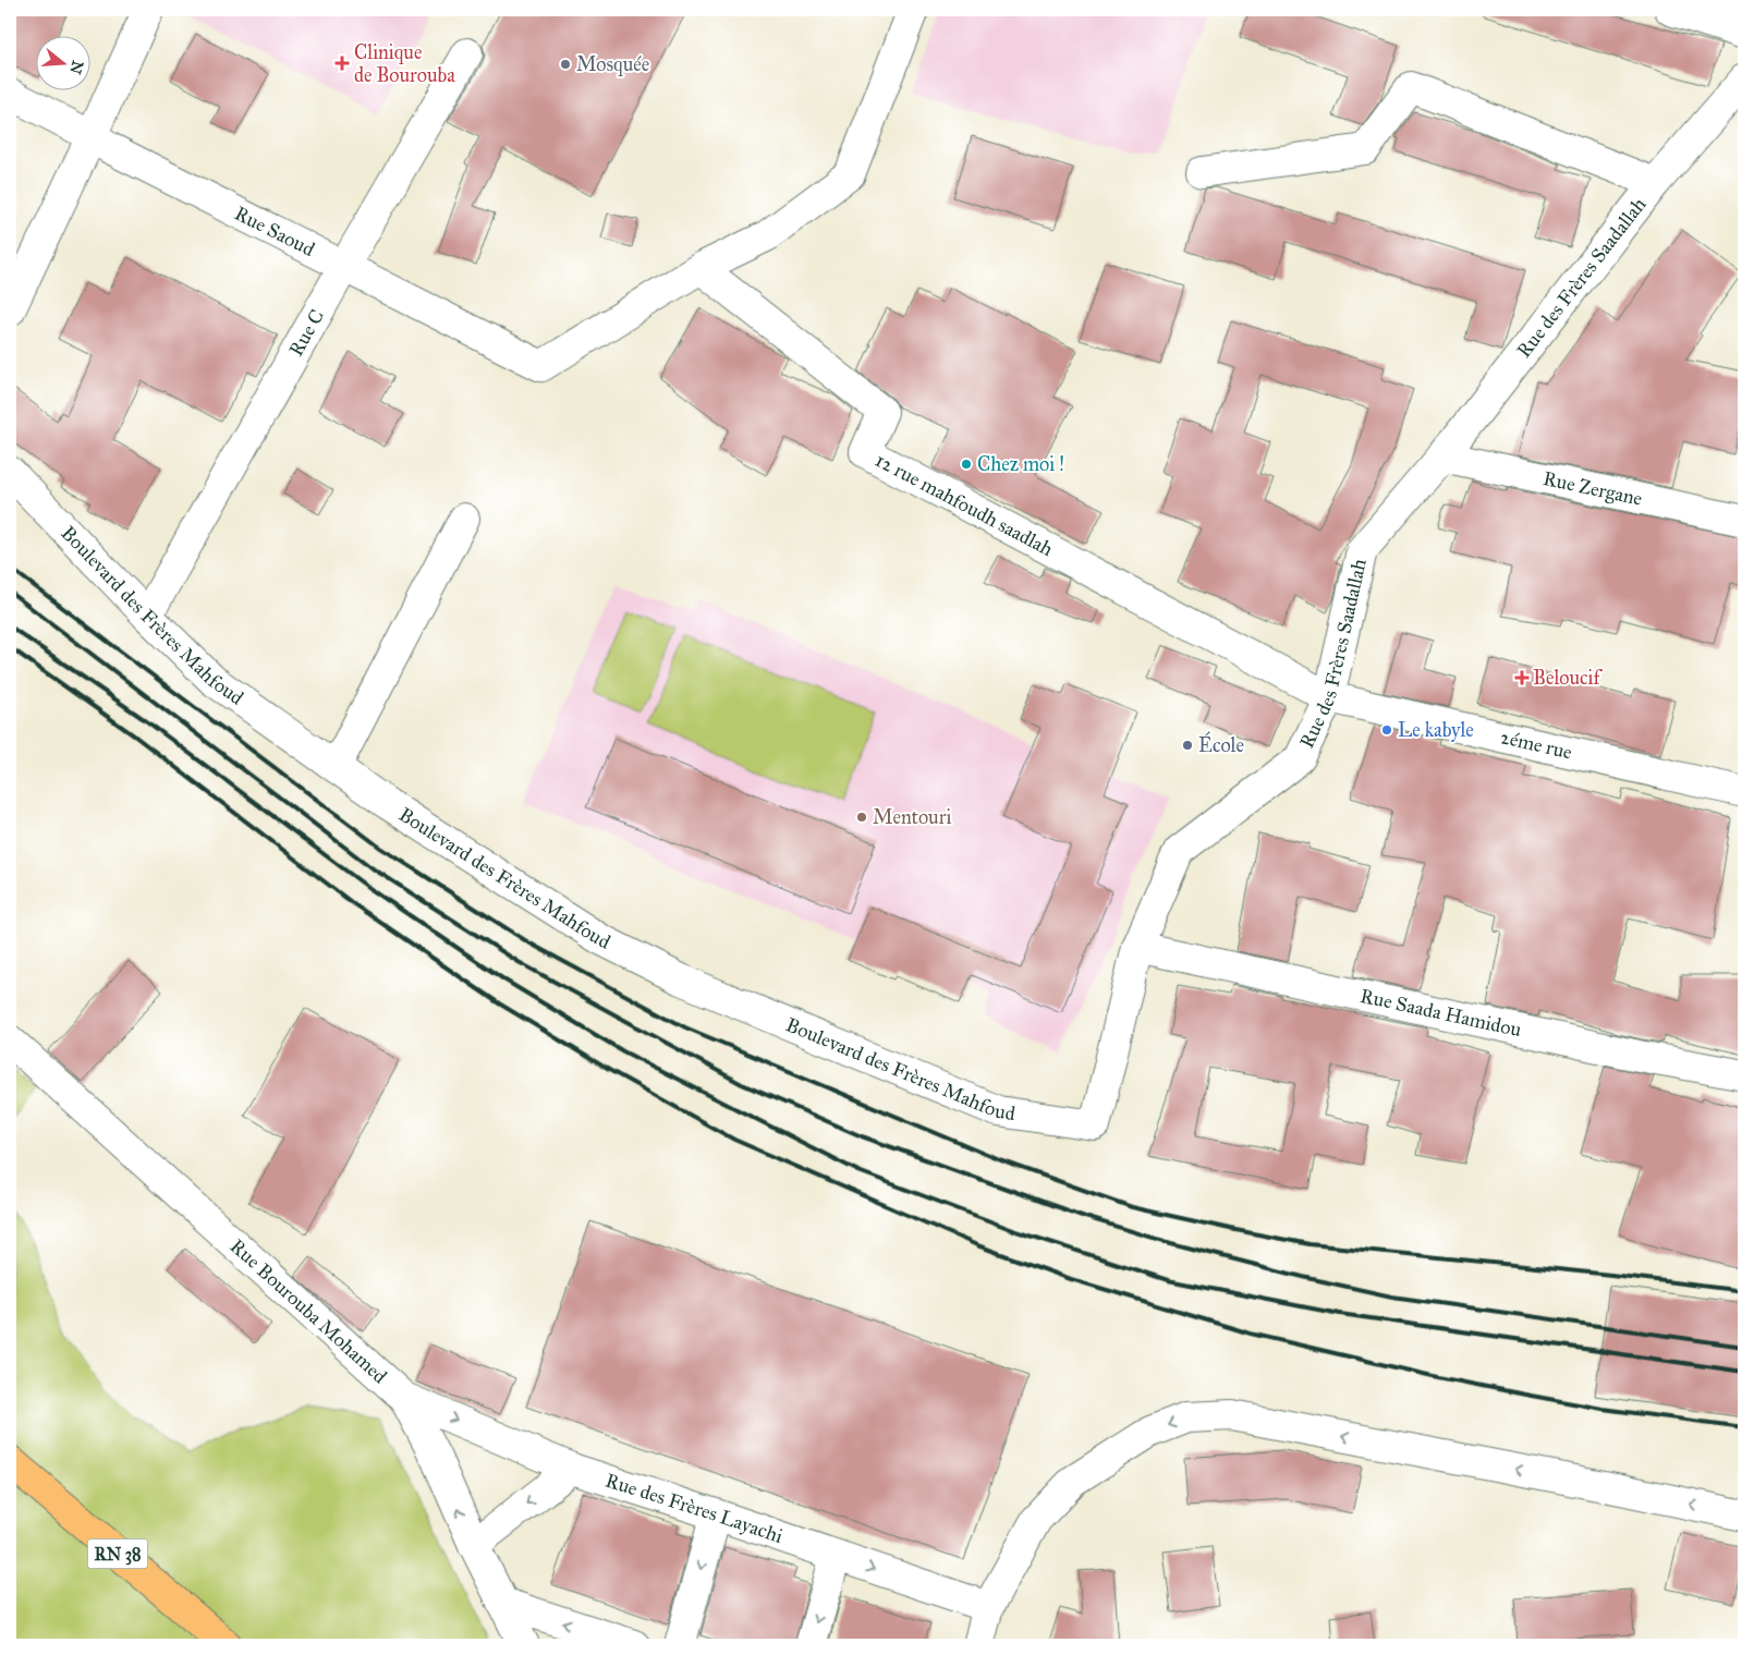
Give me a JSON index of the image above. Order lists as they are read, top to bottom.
{
  "streets": {
    "main road": ["RN 38"],
    "street": [
      "Rue Saoud",
      "Rue des Frères Saadallah",
      "Rue C",
      "Rue Zergane",
      "12 rue mahfoudh saadlah",
      "Boulevard des Frères Mahfoud",
      "2éme rue",
      "Rue Saada Hamidou",
      "Rue Bourouba Mohamed",
      "Rue des Frères Layachi"
    ]
  },
  "crossings": [
    ["Rue Saoud", "Rue C"],
    ["Rue Saoud", "12 rue mahfoudh saadlah"],
    ["Rue des Frères Saadallah", "Rue Zergane"],
    ["Rue des Frères Saadallah", "12 rue mahfoudh saadlah"],
    ["Rue des Frères Saadallah", "Boulevard des Frères Mahfoud"],
    ["Rue des Frères Saadallah", "2éme rue"],
    ["Rue des Frères Saadallah", "Rue Saada Hamidou"],
    ["Rue C", "Boulevard des Frères Mahfoud"],
    ["12 rue mahfoudh saadlah", "2éme rue"],
    ["Rue Bourouba Mohamed", "Rue des Frères Layachi"]
  ],
  "one_way": ["Rue des Frères Layachi"],
  "places": {
    "health": ["Clinique de Bourouba", "Beloucif"],
    "other": [
      "Mosquée",
      "Chez moi !",
      "Le kabyle",
      "École",
      "Mentouri"
    ]
  },
  "north": "right"
}
